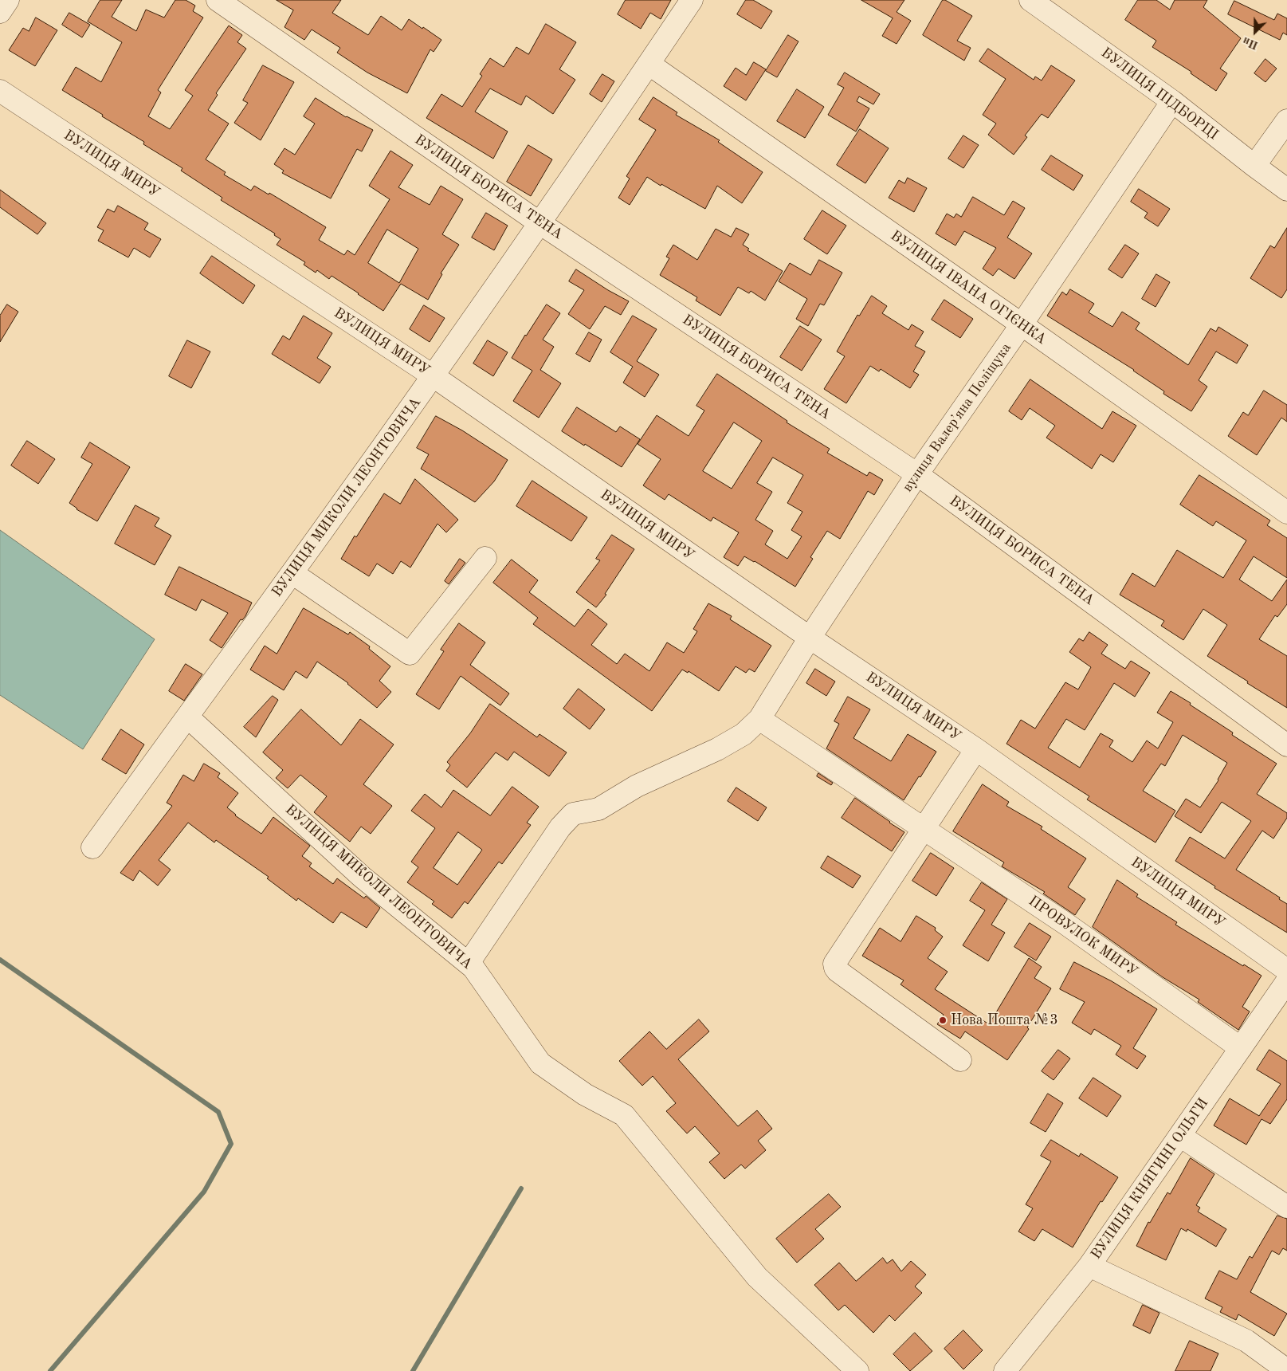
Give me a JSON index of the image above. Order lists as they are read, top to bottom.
{
  "streets": {
    "street": [
      "ВУЛИЦЯ ПІДБОРЦІ",
      "ВУЛИЦЯ МИРУ",
      "ВУЛИЦЯ БОРИСА ТЕНА",
      "ВУЛИЦЯ ІВАНА ОГІЄНКА",
      "вулиця Валерʼяна Поліщука",
      "ВУЛИЦЯ МИКОЛИ ЛЕОНТОВИЧА",
      "ПРОВУЛОК МИРУ",
      "ВУЛИЦЯ КНЯГИНІ ОЛЬГИ"
    ]
  },
  "crossings": [
    ["ВУЛИЦЯ ПІДБОРЦІ", "вулиця Валерʼяна Поліщука"],
    ["ВУЛИЦЯ МИРУ", "вулиця Валерʼяна Поліщука"],
    ["ВУЛИЦЯ МИРУ", "ВУЛИЦЯ МИКОЛИ ЛЕОНТОВИЧА"],
    ["ВУЛИЦЯ БОРИСА ТЕНА", "вулиця Валерʼяна Поліщука"],
    ["ВУЛИЦЯ БОРИСА ТЕНА", "ВУЛИЦЯ МИКОЛИ ЛЕОНТОВИЧА"],
    ["ВУЛИЦЯ ІВАНА ОГІЄНКА", "вулиця Валерʼяна Поліщука"],
    ["ВУЛИЦЯ ІВАНА ОГІЄНКА", "ВУЛИЦЯ МИКОЛИ ЛЕОНТОВИЧА"],
    ["вулиця Валерʼяна Поліщука", "ВУЛИЦЯ МИКОЛИ ЛЕОНТОВИЧА"],
    ["вулиця Валерʼяна Поліщука", "ПРОВУЛОК МИРУ"],
    ["ПРОВУЛОК МИРУ", "ВУЛИЦЯ КНЯГИНІ ОЛЬГИ"]
  ],
  "places": ["Нова Пошта №3"],
  "north": "bottom left"
}
